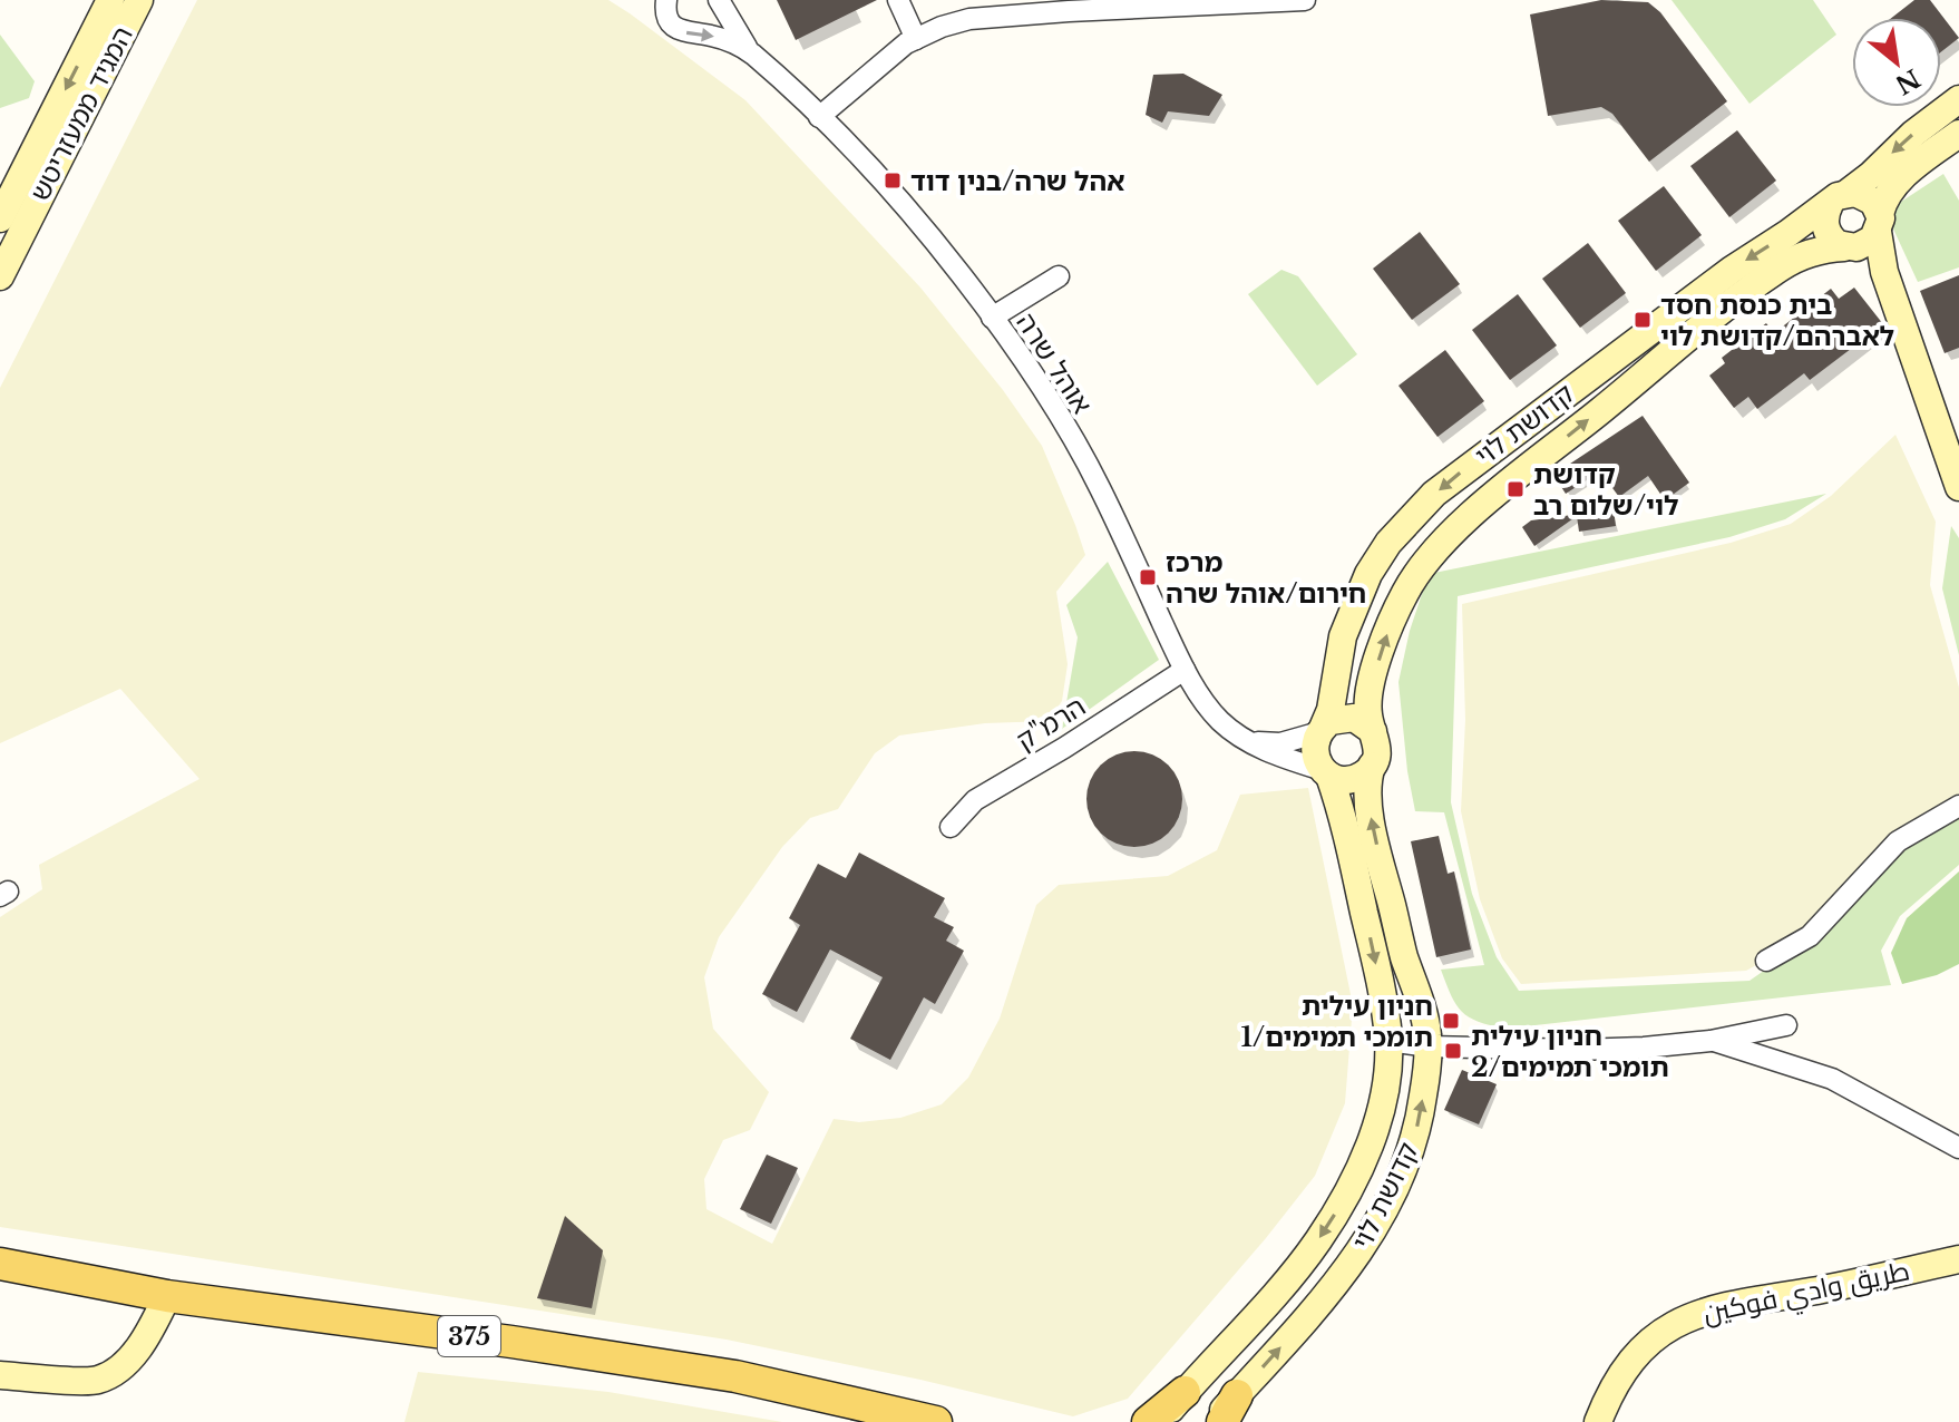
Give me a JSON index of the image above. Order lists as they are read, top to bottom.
{
  "streets": {
    "main road": ["375"],
    "street": [
      "המגיד ממעזריטש",
      "אוהל שרה",
      "קדושת לוי",
      "הרמ\"ק",
      "طريق وادي فوکين"
    ]
  },
  "crossings": [
    ["אוהל שרה", "קדושת לוי"],
    ["אוהל שרה", "הרמ\"ק"]
  ],
  "places": {
    "transit": [
      "אהל שרה/בנין דוד",
      "בית כנסת חסד לאברהם/קדושת לוי",
      "קדושת לוי/שלום רב",
      "מרכז חירום/אוהל שרה",
      "חניון עילית 1/תומכי תמימים",
      "חניון עילית 2/תומכי תמימים"
    ]
  },
  "north": "bottom right"
}
